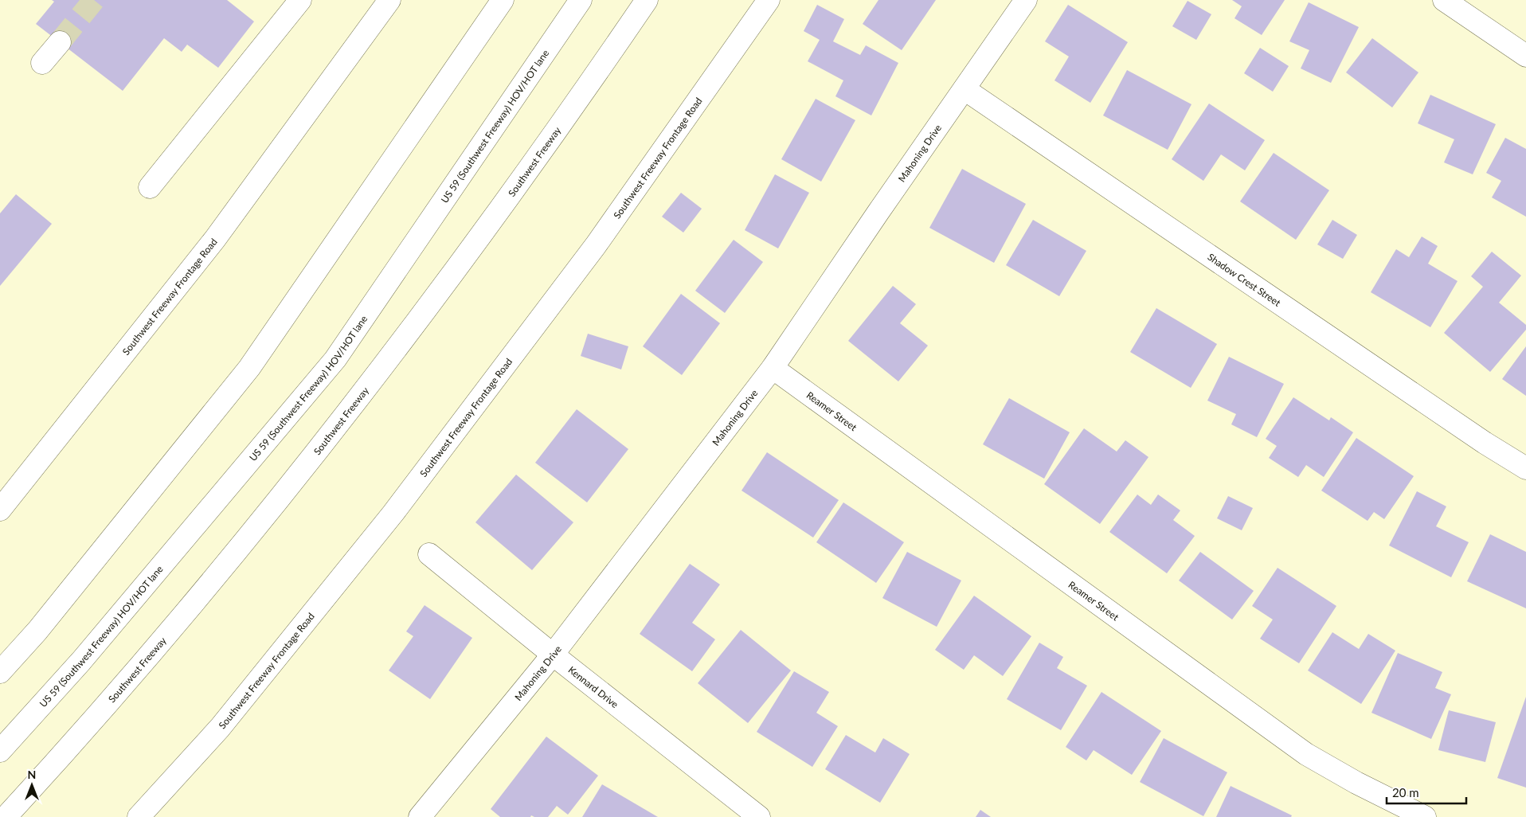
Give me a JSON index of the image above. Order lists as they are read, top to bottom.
{
  "streets": {
    "main road": [
      "US 59 (Southwest Freeway) HOV/HOT lane",
      "Mahoning Drive",
      "Southwest Freeway Frontage Road",
      "Southwest Freeway",
      "Shadow Crest Street",
      "Reamer Street",
      "Kennard Drive"
    ]
  },
  "crossings": [
    ["Mahoning Drive", "Shadow Crest Street"],
    ["Mahoning Drive", "Reamer Street"],
    ["Mahoning Drive", "Kennard Drive"]
  ],
  "scale_bar": "20 m",
  "north": "top"
}
